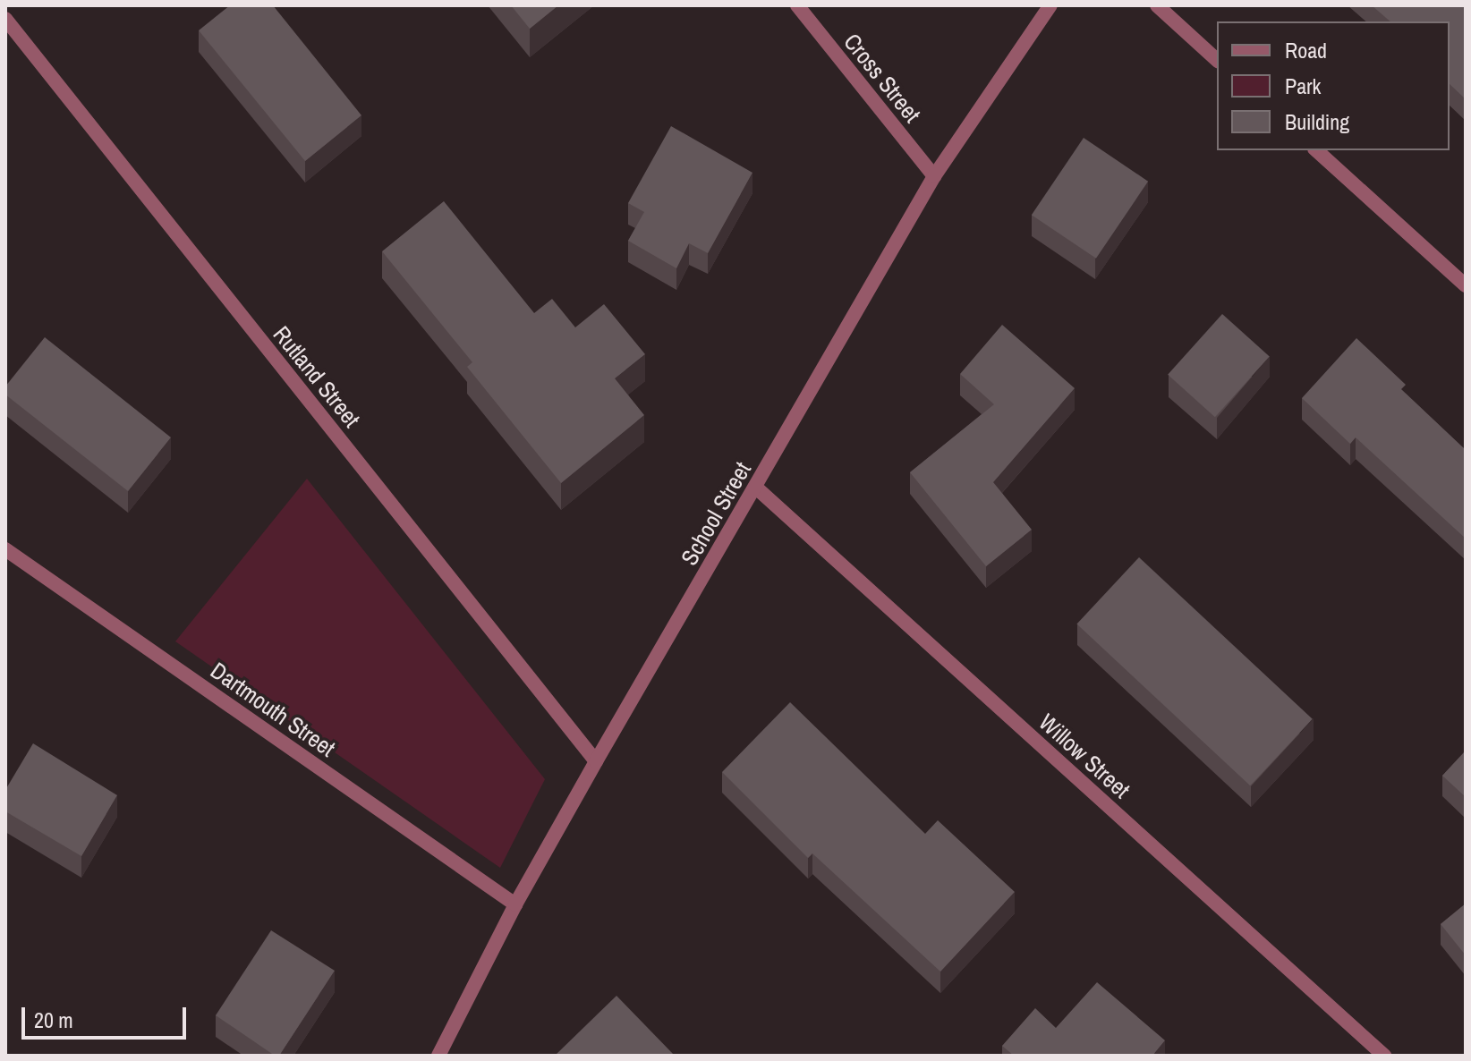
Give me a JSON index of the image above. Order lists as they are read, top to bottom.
{
  "streets": {
    "street": [
      "Cross Street",
      "Rutland Street",
      "School Street",
      "Dartmouth Street",
      "Willow Street"
    ]
  },
  "crossings": [
    ["Cross Street", "School Street"],
    ["Rutland Street", "School Street"],
    ["School Street", "Dartmouth Street"],
    ["School Street", "Willow Street"]
  ],
  "legend": ["Road", "Park", "Building"],
  "scale_bar": "20 m"
}
